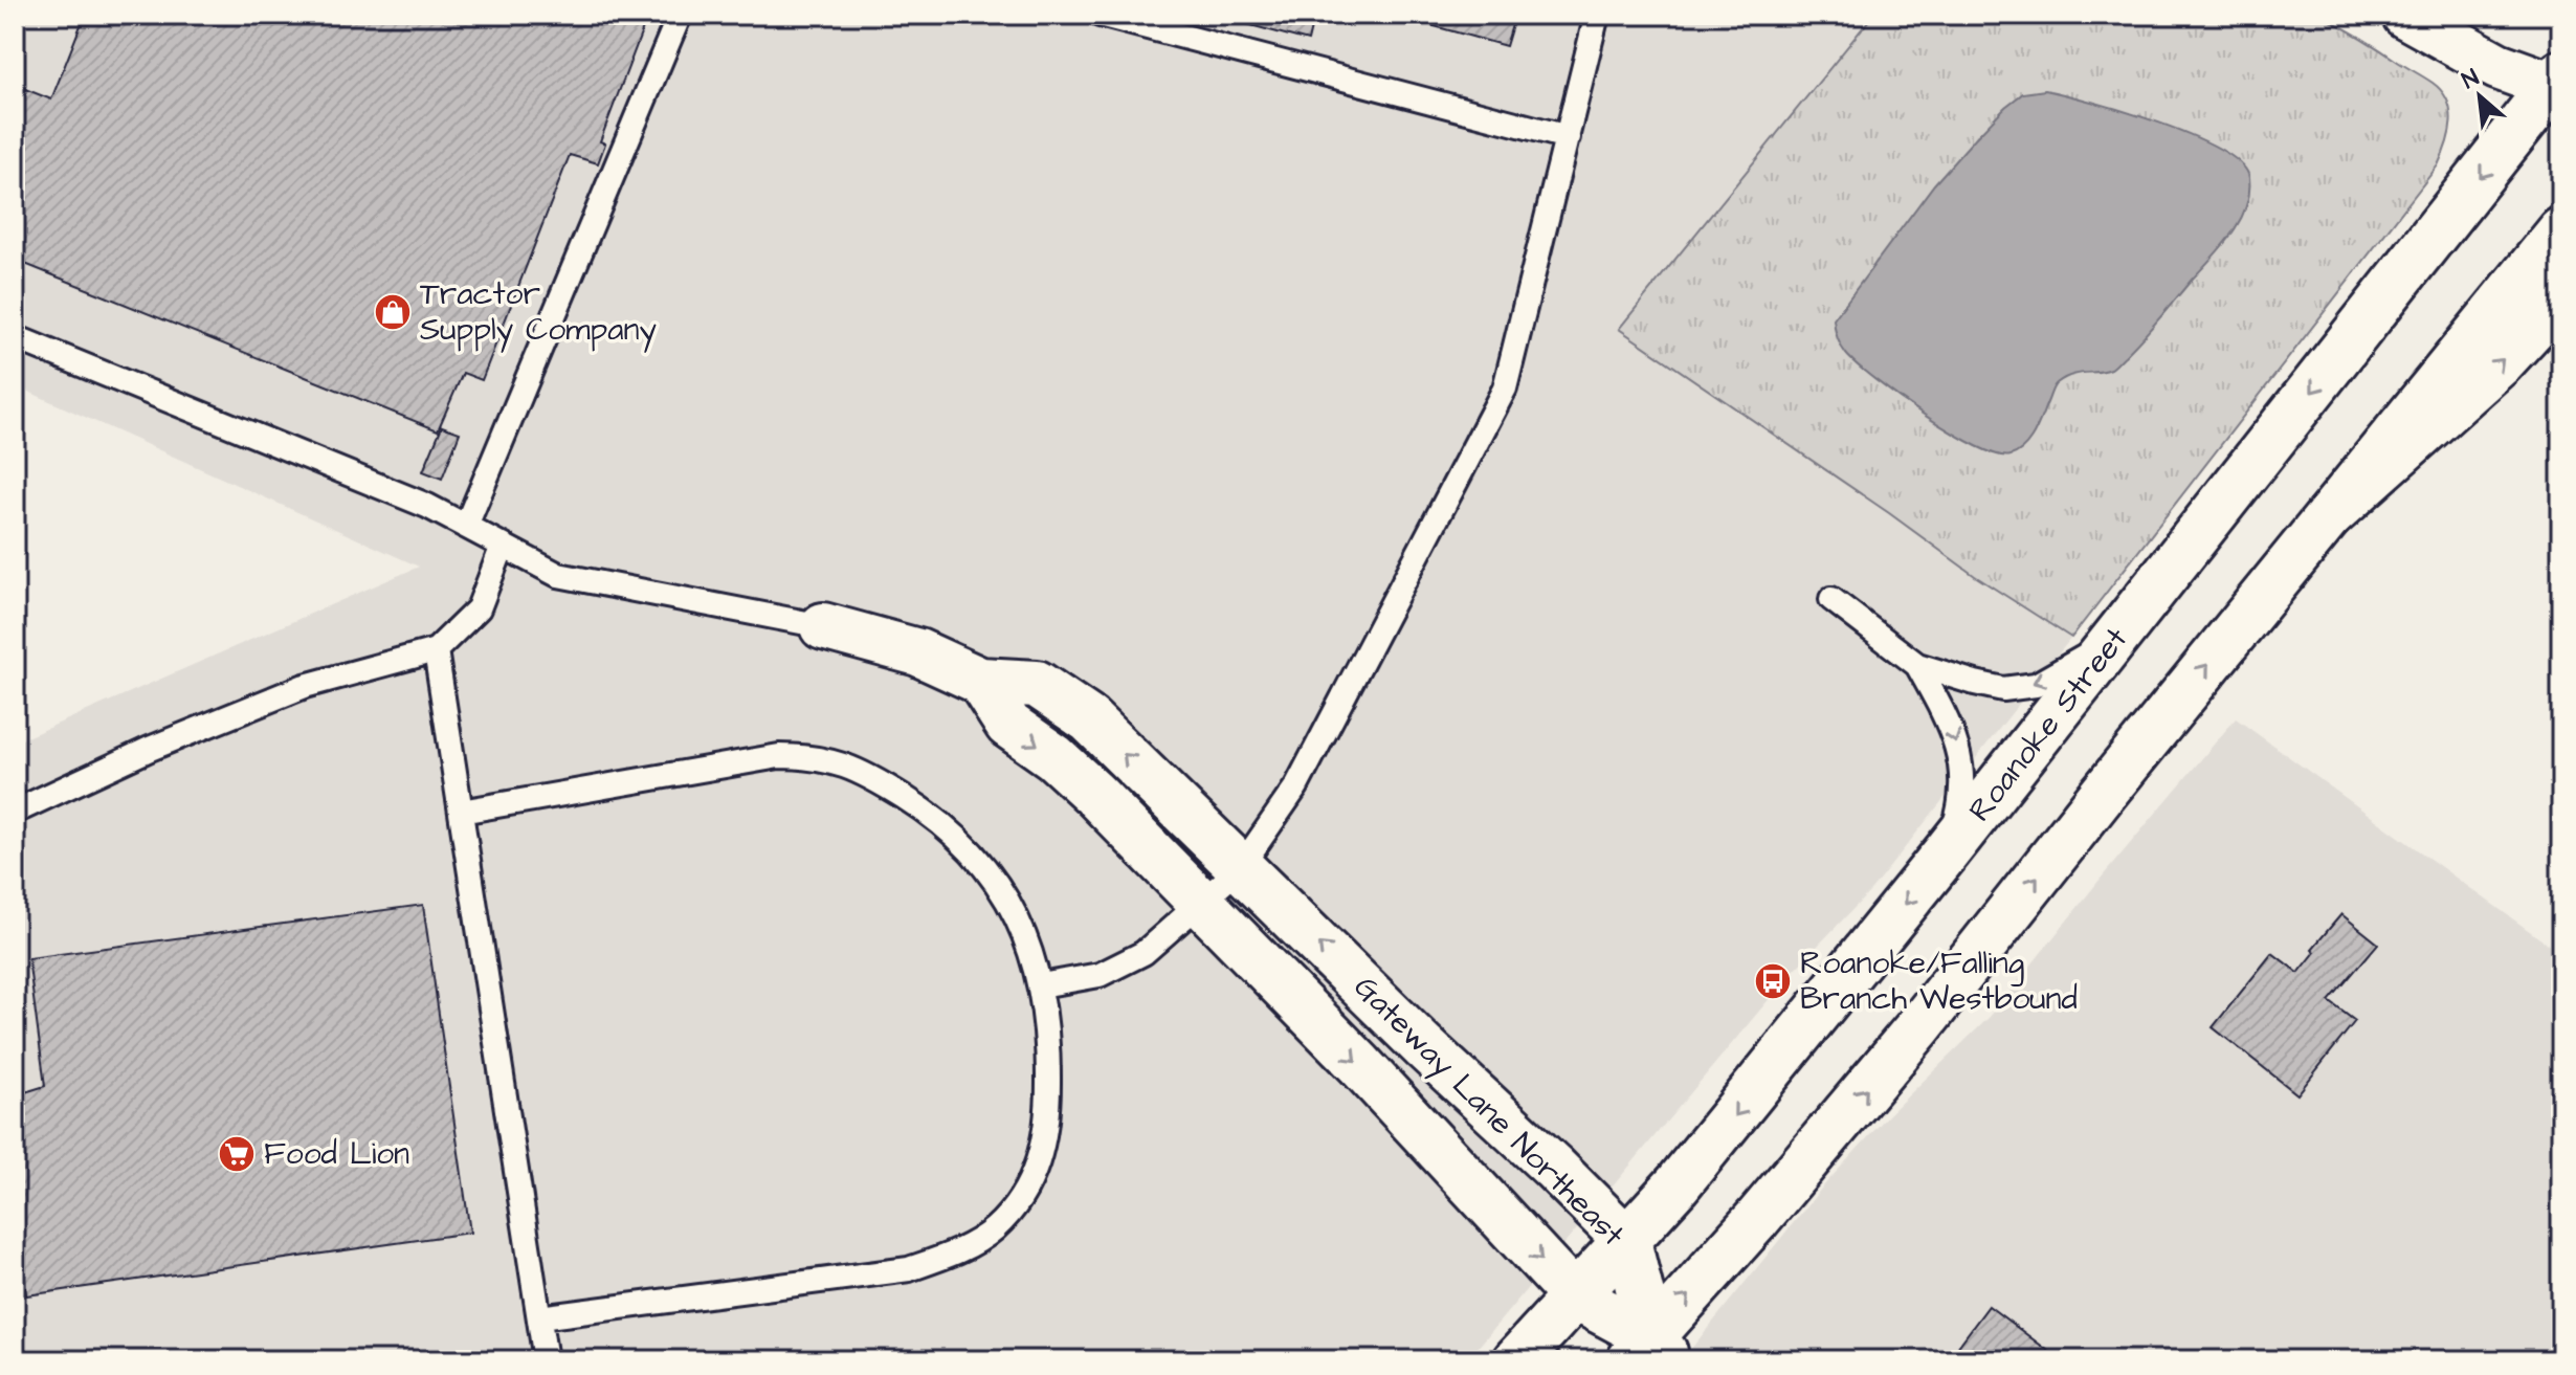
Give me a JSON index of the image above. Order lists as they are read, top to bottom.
{
  "streets": {
    "main road": ["Roanoke Street", "Gateway Lane Northeast"]
  },
  "crossings": [
    ["Roanoke Street", "Gateway Lane Northeast"]
  ],
  "places": {
    "shop": ["Tractor Supply Company"],
    "bus stop": ["Roanoke/Falling Branch Westbound"],
    "supermarket": ["Food Lion"]
  },
  "north": "top left"
}
